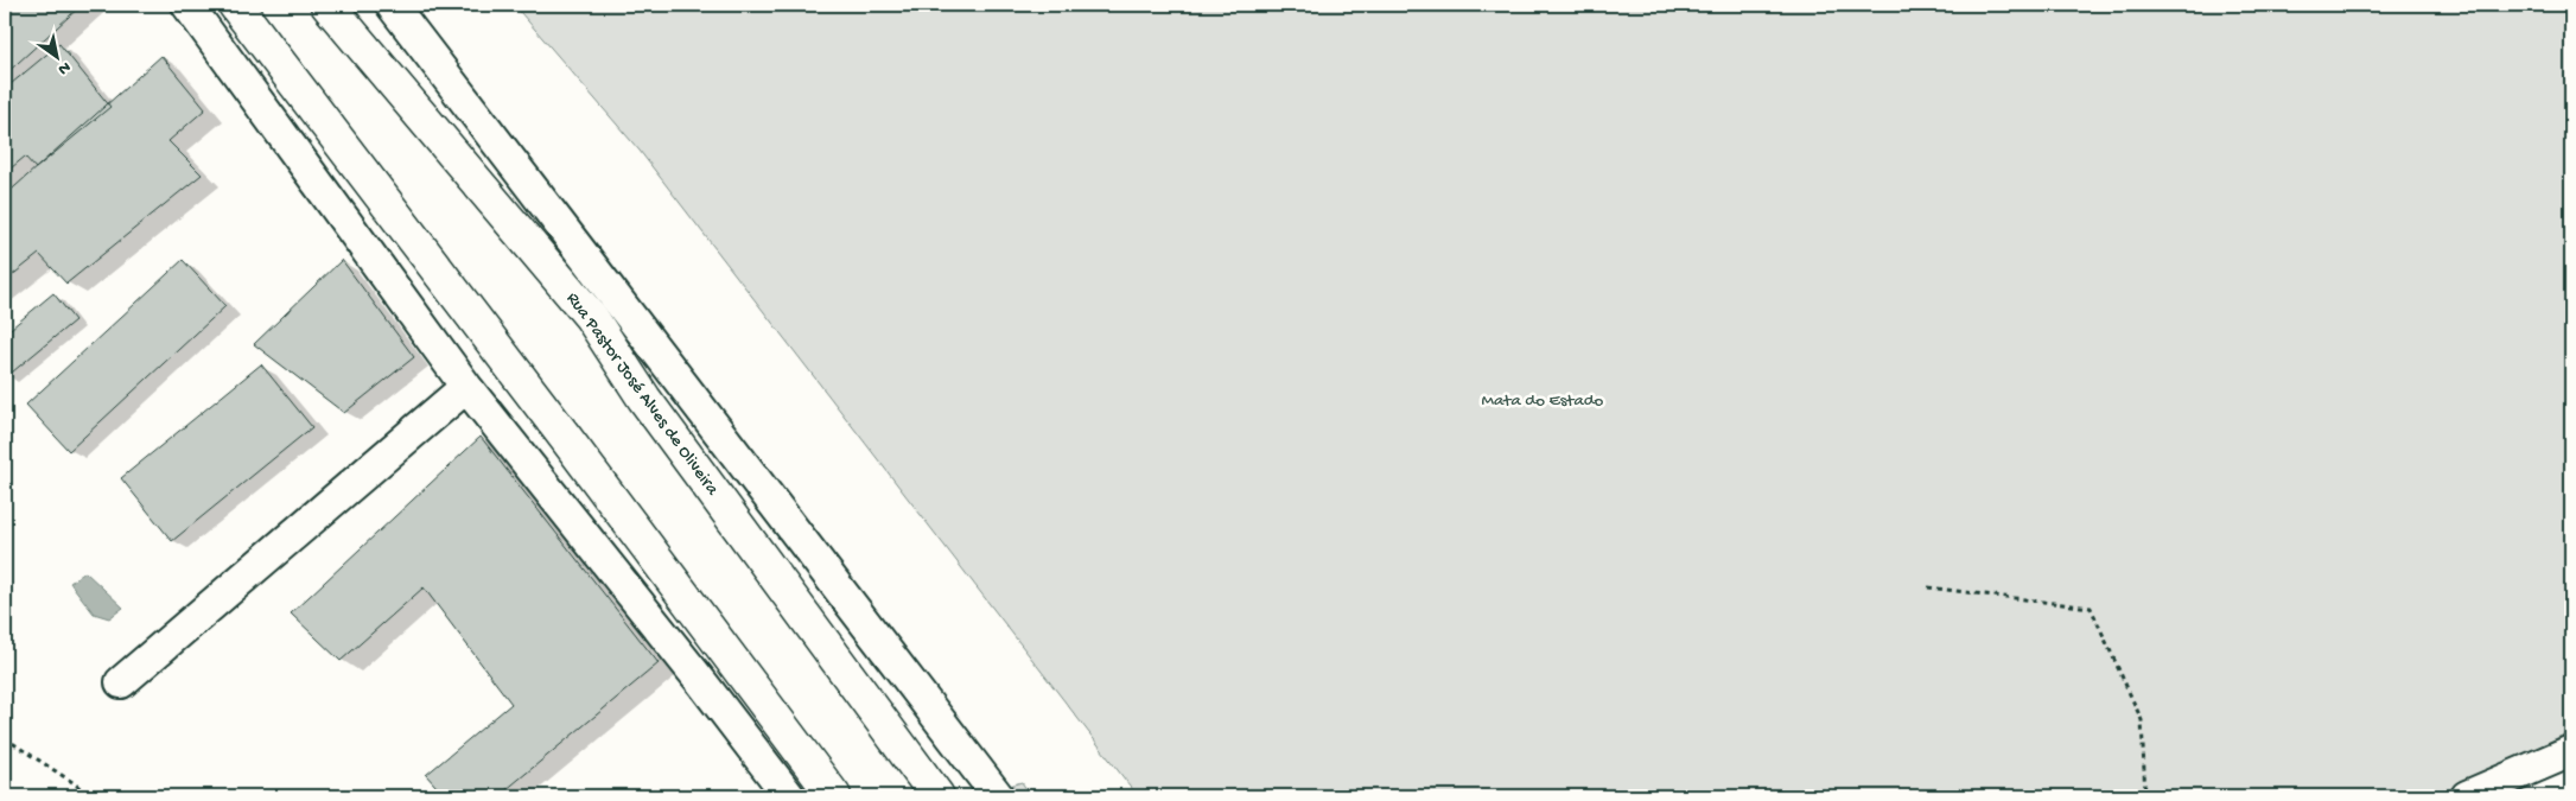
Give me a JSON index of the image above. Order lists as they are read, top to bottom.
{
  "streets": {
    "highway": ["Rua Pastor José Alves de Oliveira"]
  },
  "parks": ["Mata do Estado"],
  "north": "bottom right"
}
